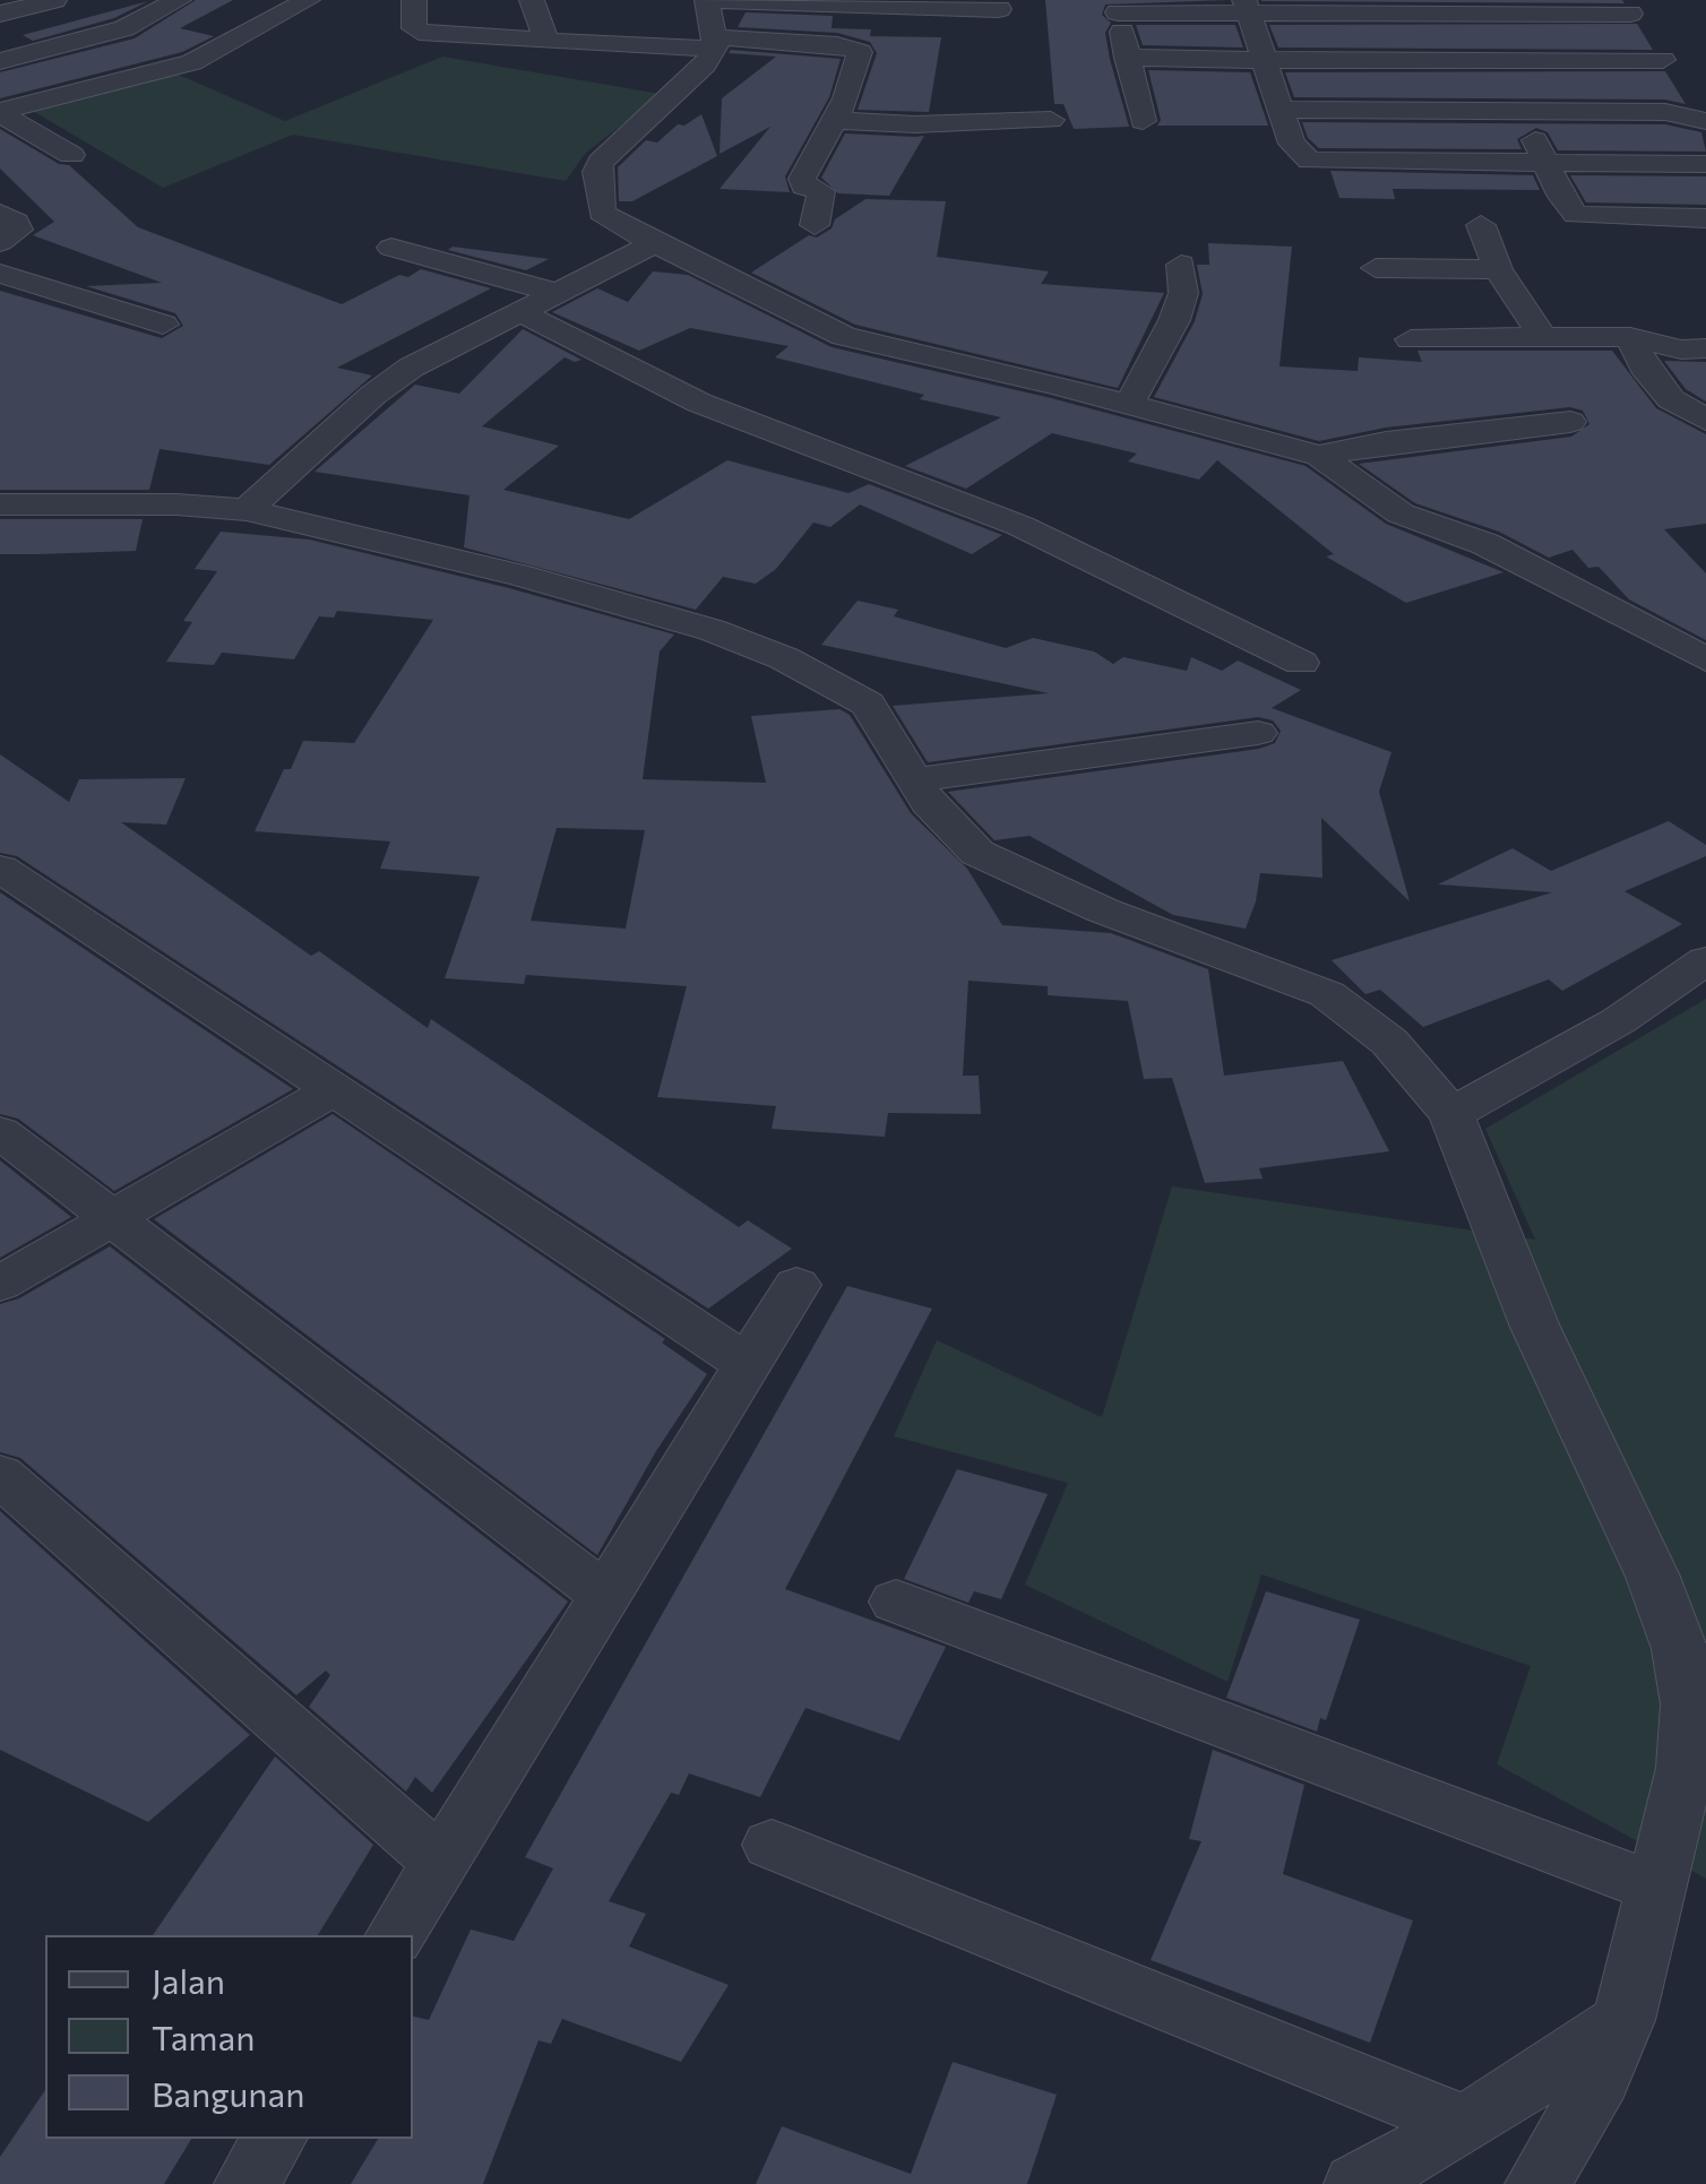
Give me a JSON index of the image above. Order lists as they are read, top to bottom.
{
  "legend": ["Jalan", "Taman", "Bangunan"]
}
